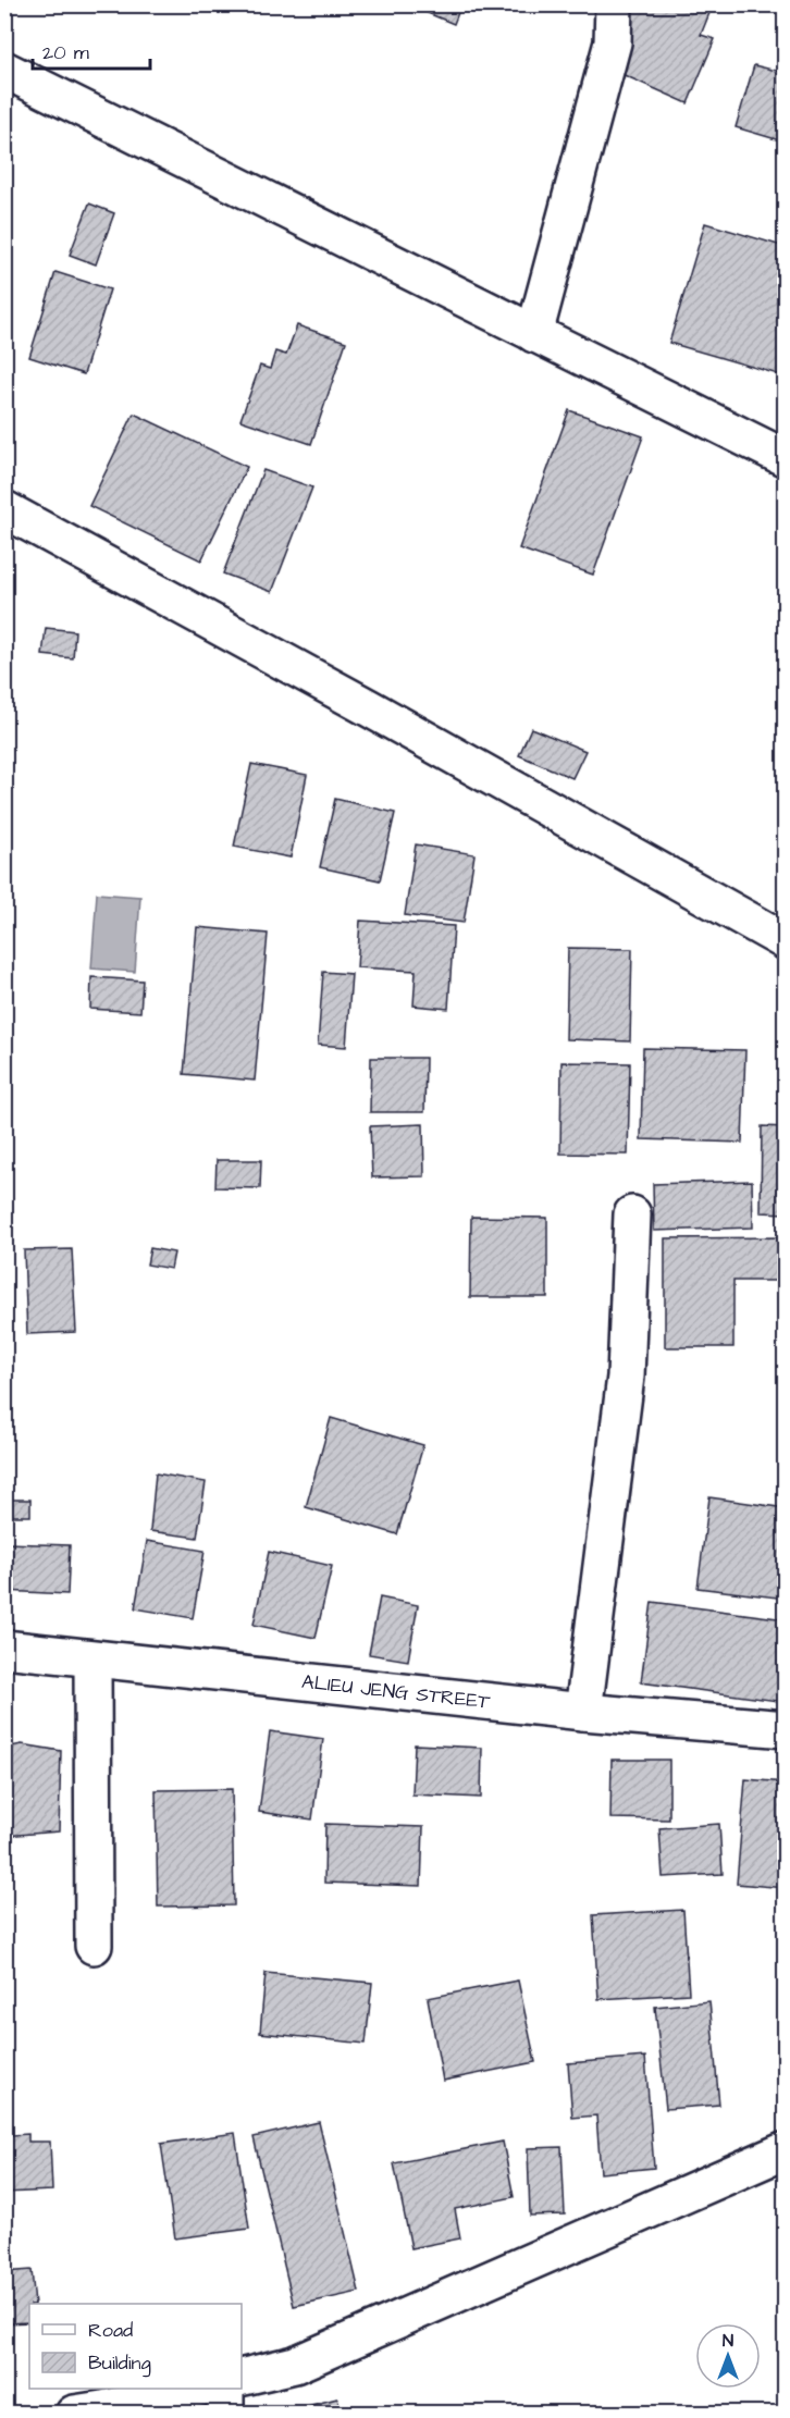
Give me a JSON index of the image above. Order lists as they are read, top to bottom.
{
  "streets": {
    "street": ["ALIEU JENG STREET"]
  },
  "legend": ["Road", "Building"],
  "scale_bar": "20 m",
  "north": "top"
}
